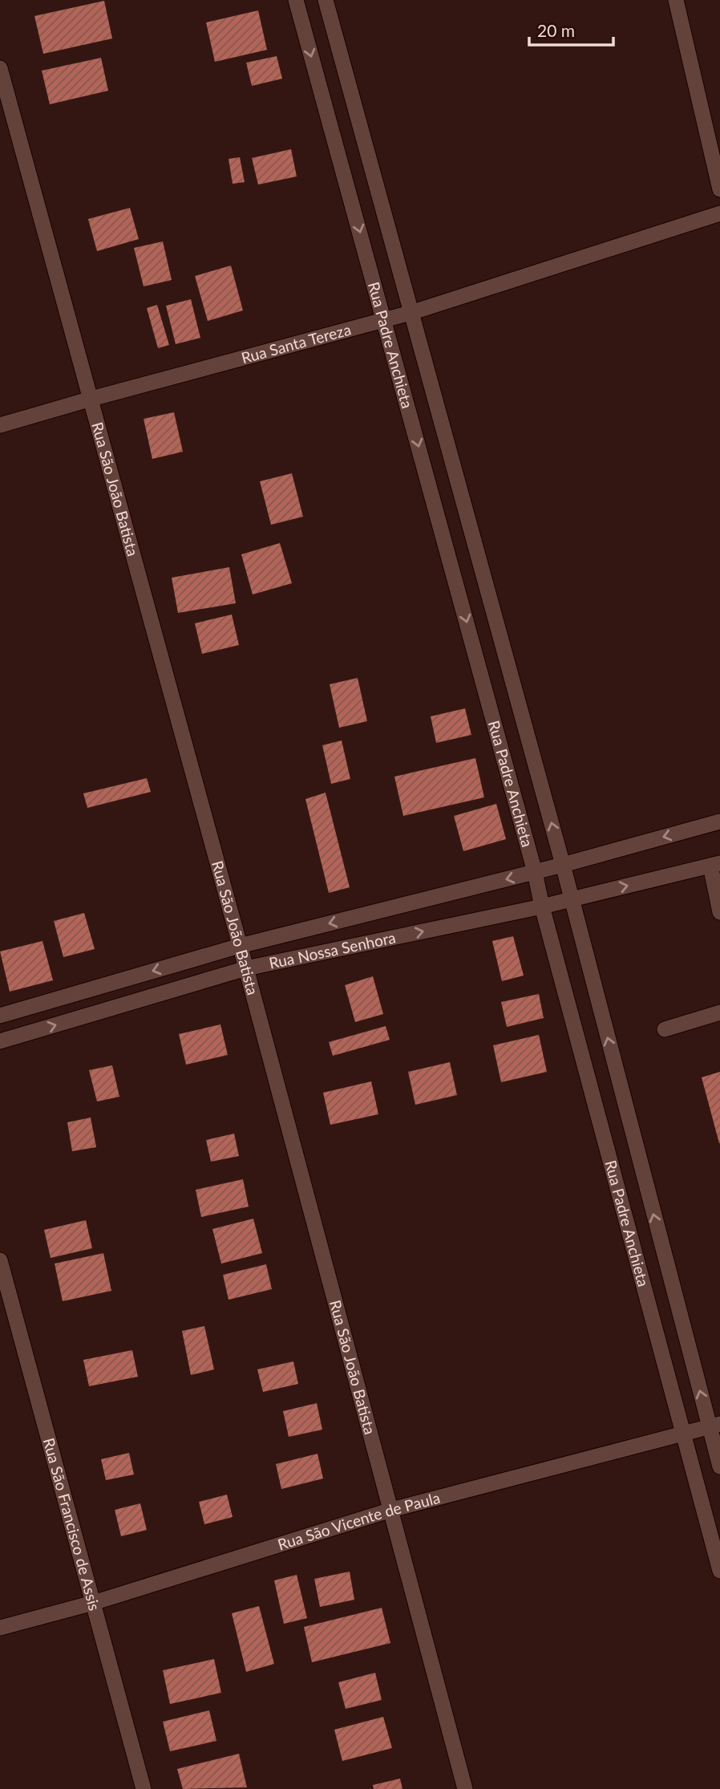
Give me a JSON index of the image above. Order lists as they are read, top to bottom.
{
  "streets": {
    "street": [
      "Rua Santa Tereza",
      "Rua Padre Anchieta",
      "Rua São João Batista",
      "Rua Nossa Senhora",
      "Rua São Vicente de Paula",
      "Rua São Francisco de Assis"
    ]
  },
  "crossings": [
    ["Rua Santa Tereza", "Rua Padre Anchieta"],
    ["Rua Santa Tereza", "Rua São João Batista"],
    ["Rua Padre Anchieta", "Rua Nossa Senhora"],
    ["Rua Padre Anchieta", "Rua São Vicente de Paula"],
    ["Rua São João Batista", "Rua Nossa Senhora"],
    ["Rua São João Batista", "Rua São Vicente de Paula"],
    ["Rua São Vicente de Paula", "Rua São Francisco de Assis"]
  ],
  "scale_bar": "20 m"
}
